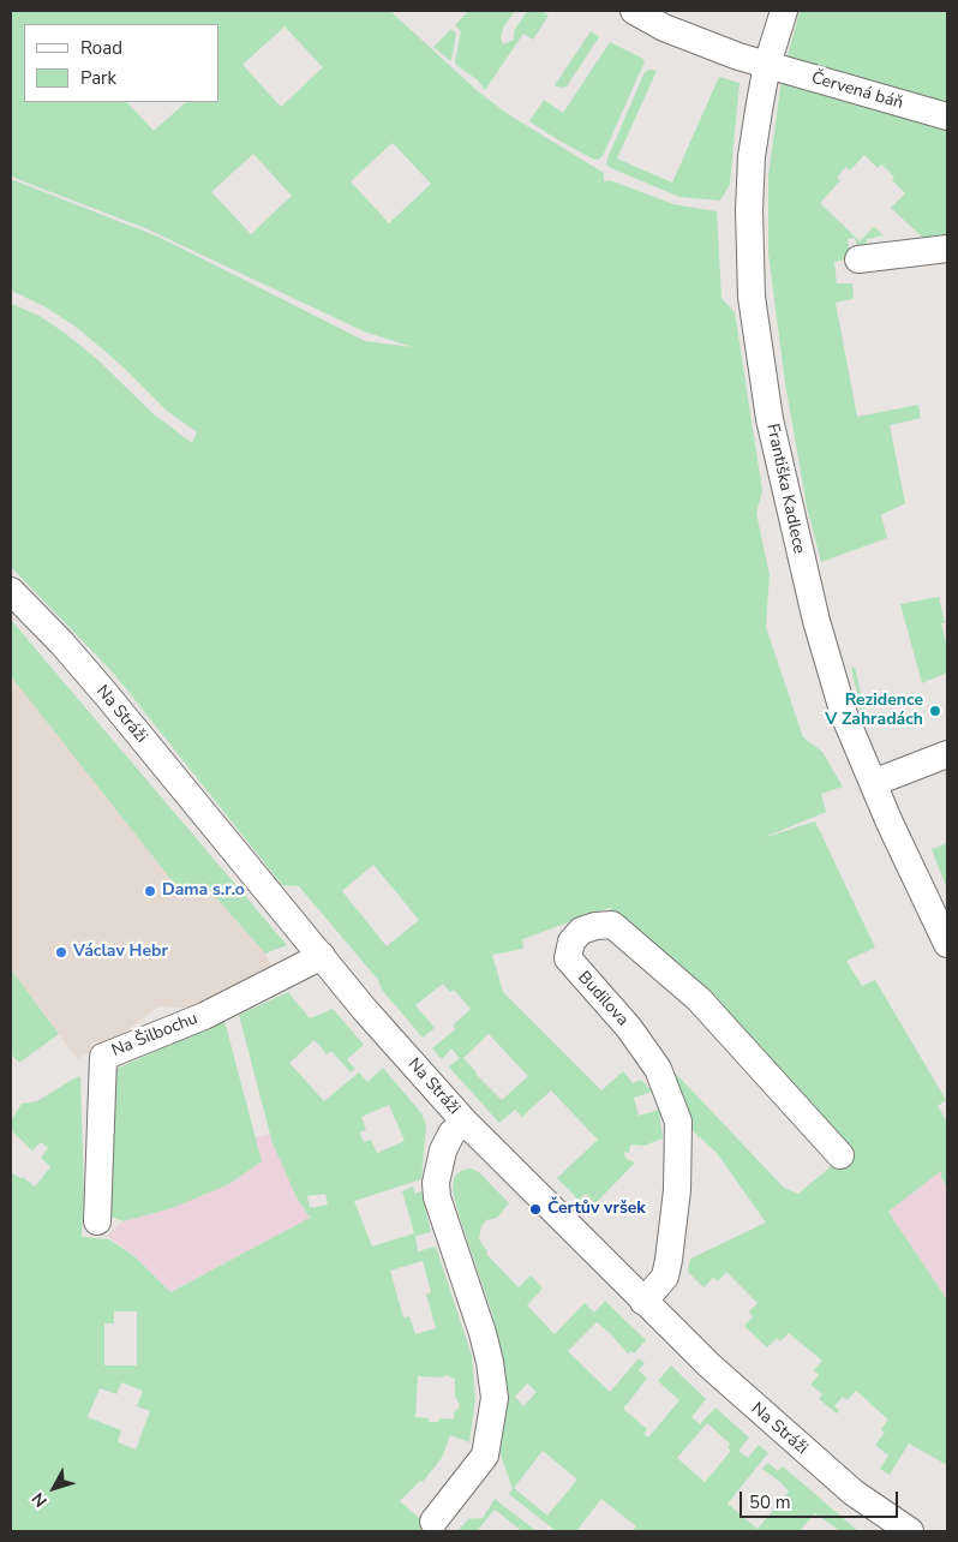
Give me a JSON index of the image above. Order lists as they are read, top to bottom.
{
  "streets": {
    "street": [
      "Červená báň",
      "Františka Kadlece",
      "Na Stráži",
      "Budilova",
      "Na Šilbochu"
    ]
  },
  "crossings": [
    ["Červená báň", "Františka Kadlece"],
    ["Na Stráži", "Budilova"],
    ["Na Stráži", "Na Šilbochu"]
  ],
  "places": [
    "Rezidence V Zahradách",
    "Dama s.r.o",
    "Václav Hebr",
    "Čertův vršek"
  ],
  "legend": ["Road", "Park"],
  "scale_bar": "50 m",
  "north": "bottom left"
}
